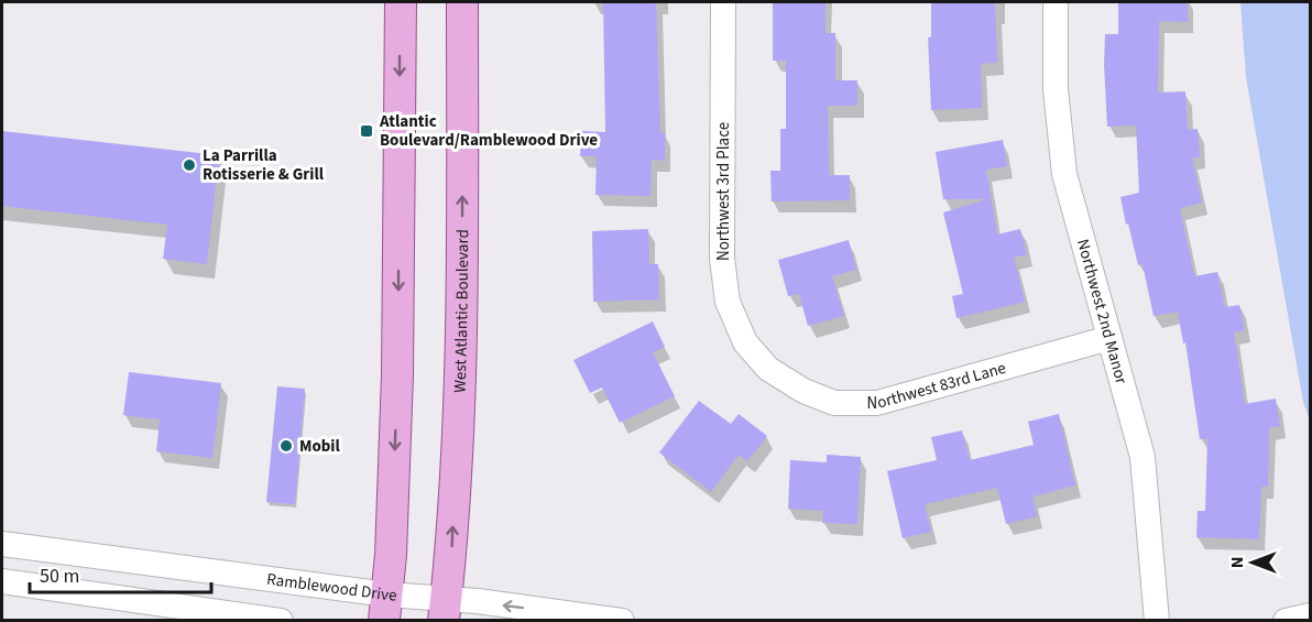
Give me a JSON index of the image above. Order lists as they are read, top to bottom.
{
  "streets": {
    "main road": ["West Atlantic Boulevard"],
    "street": [
      "Northwest 3rd Place",
      "Northwest 2nd Manor",
      "Northwest 83rd Lane",
      "Ramblewood Drive"
    ]
  },
  "crossings": [
    ["Northwest 3rd Place", "Northwest 83rd Lane"],
    ["West Atlantic Boulevard", "Ramblewood Drive"],
    ["Northwest 2nd Manor", "Northwest 83rd Lane"]
  ],
  "places": {
    "transit": ["Atlantic Boulevard/Ramblewood Drive"],
    "other": ["La Parrilla Rotisserie & Grill", "Mobil"]
  },
  "scale_bar": "50 m",
  "north": "left"
}
